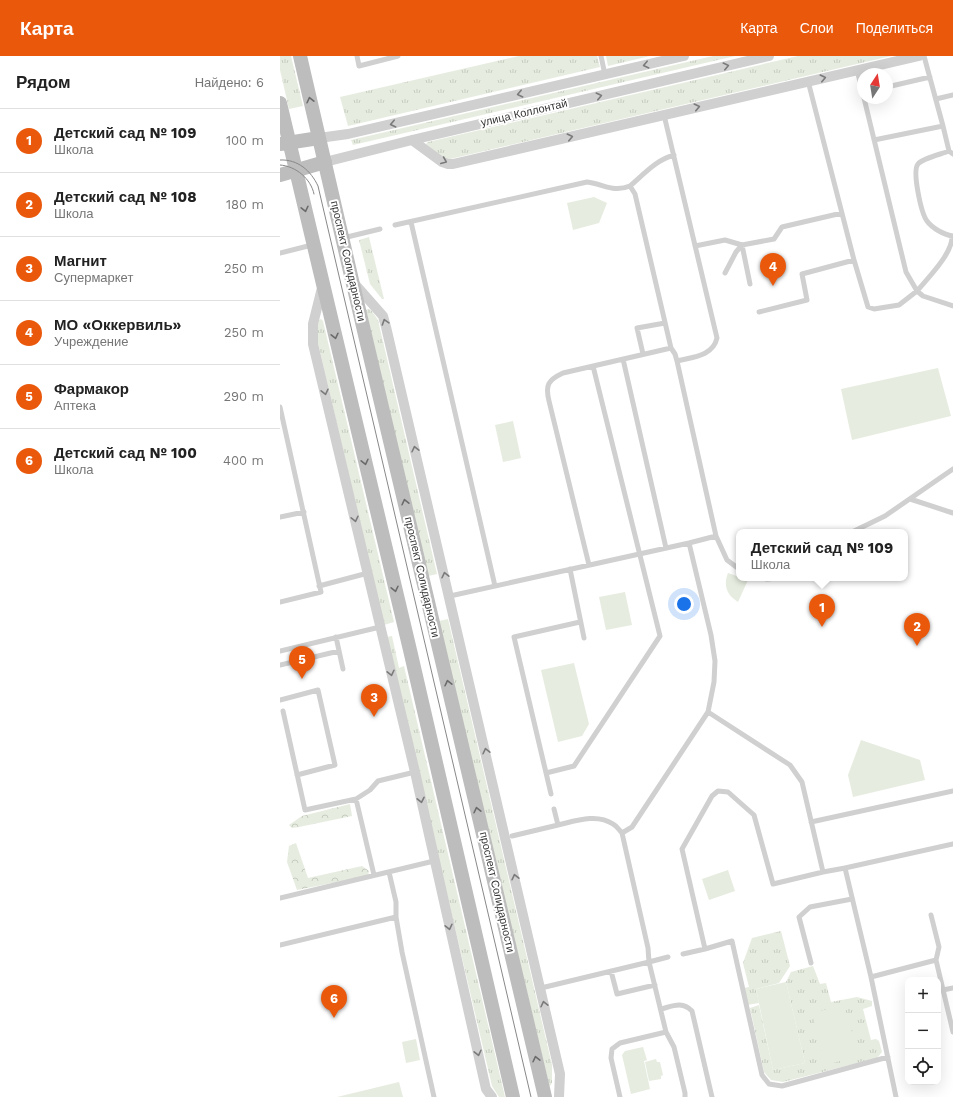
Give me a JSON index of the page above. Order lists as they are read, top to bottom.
{
  "streets": {
    "main road": ["улица Коллонтай", "проспект Солидарности"]
  },
  "crossings": [
    ["улица Коллонтай", "проспект Солидарности"]
  ],
  "north": "top",
  "page": {
    "header": "Карта",
    "nav": ["Карта", "Слои", "Поделиться"],
    "heading": ["Рядом", "Найдено: 6"],
    "list": [
      {
        "mark": "1",
        "name": "Детский сад № 109",
        "note": "Школа",
        "value": "100 m"
      },
      {
        "mark": "2",
        "name": "Детский сад № 108",
        "note": "Школа",
        "value": "180 m"
      },
      {
        "mark": "3",
        "name": "Магнит",
        "note": "Супермаркет",
        "value": "250 m"
      },
      {
        "mark": "4",
        "name": "МО «Оккервиль»",
        "note": "Учреждение",
        "value": "250 m"
      },
      {
        "mark": "5",
        "name": "Фармакор",
        "note": "Аптека",
        "value": "290 m"
      },
      {
        "mark": "6",
        "name": "Детский сад № 100",
        "note": "Школа",
        "value": "400 m"
      }
    ],
    "pins": [
      "4",
      "1",
      "2",
      "5",
      "3",
      "6"
    ],
    "popup": ["Детский сад № 109", "Школа"],
    "map_buttons": ["+", "−"]
  }
}
